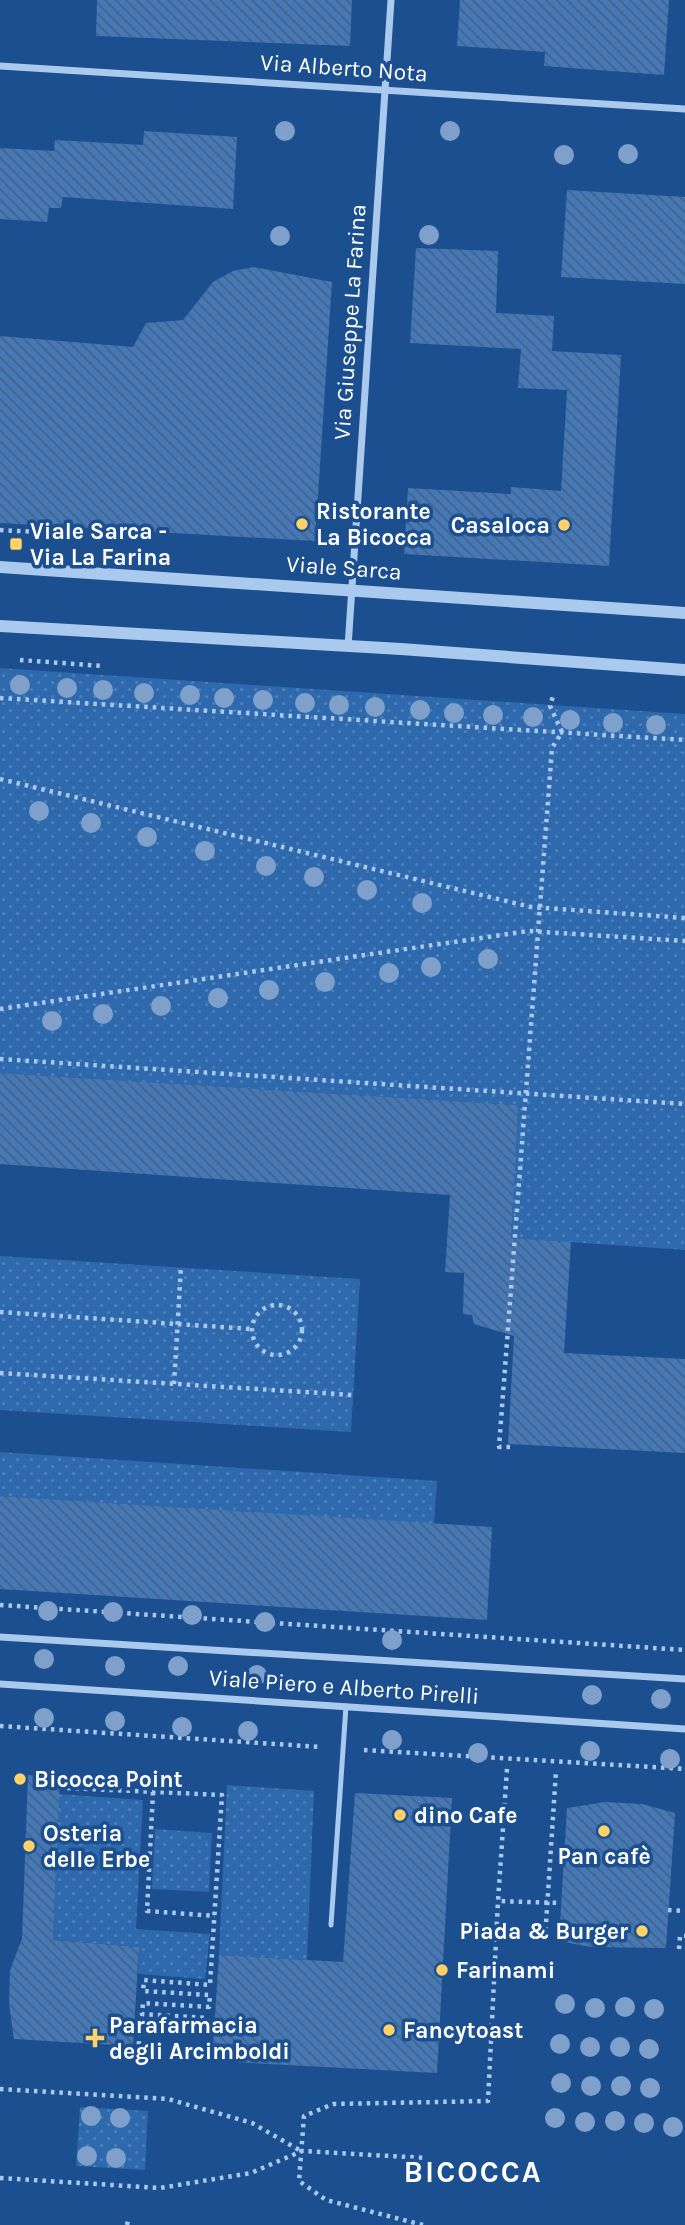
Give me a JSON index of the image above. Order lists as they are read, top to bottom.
{
  "streets": {
    "street": [
      "Via Alberto Nota",
      "Via Giuseppe La Farina",
      "Viale Sarca",
      "Viale Piero e Alberto Pirelli"
    ]
  },
  "crossings": [
    ["Via Alberto Nota", "Via Giuseppe La Farina"],
    ["Via Giuseppe La Farina", "Viale Sarca"]
  ],
  "districts": ["BICOCCA"],
  "places": {
    "other": [
      "Ristorante La Bicocca",
      "Casaloca",
      "Bicocca Point",
      "dino Cafe",
      "Pan cafè",
      "Osteria delle Erbe",
      "Piada & Burger",
      "Farinami",
      "Fancytoast"
    ],
    "transit": ["Viale Sarca - Via La Farina"],
    "health": ["Parafarmacia degli Arcimboldi"]
  }
}
